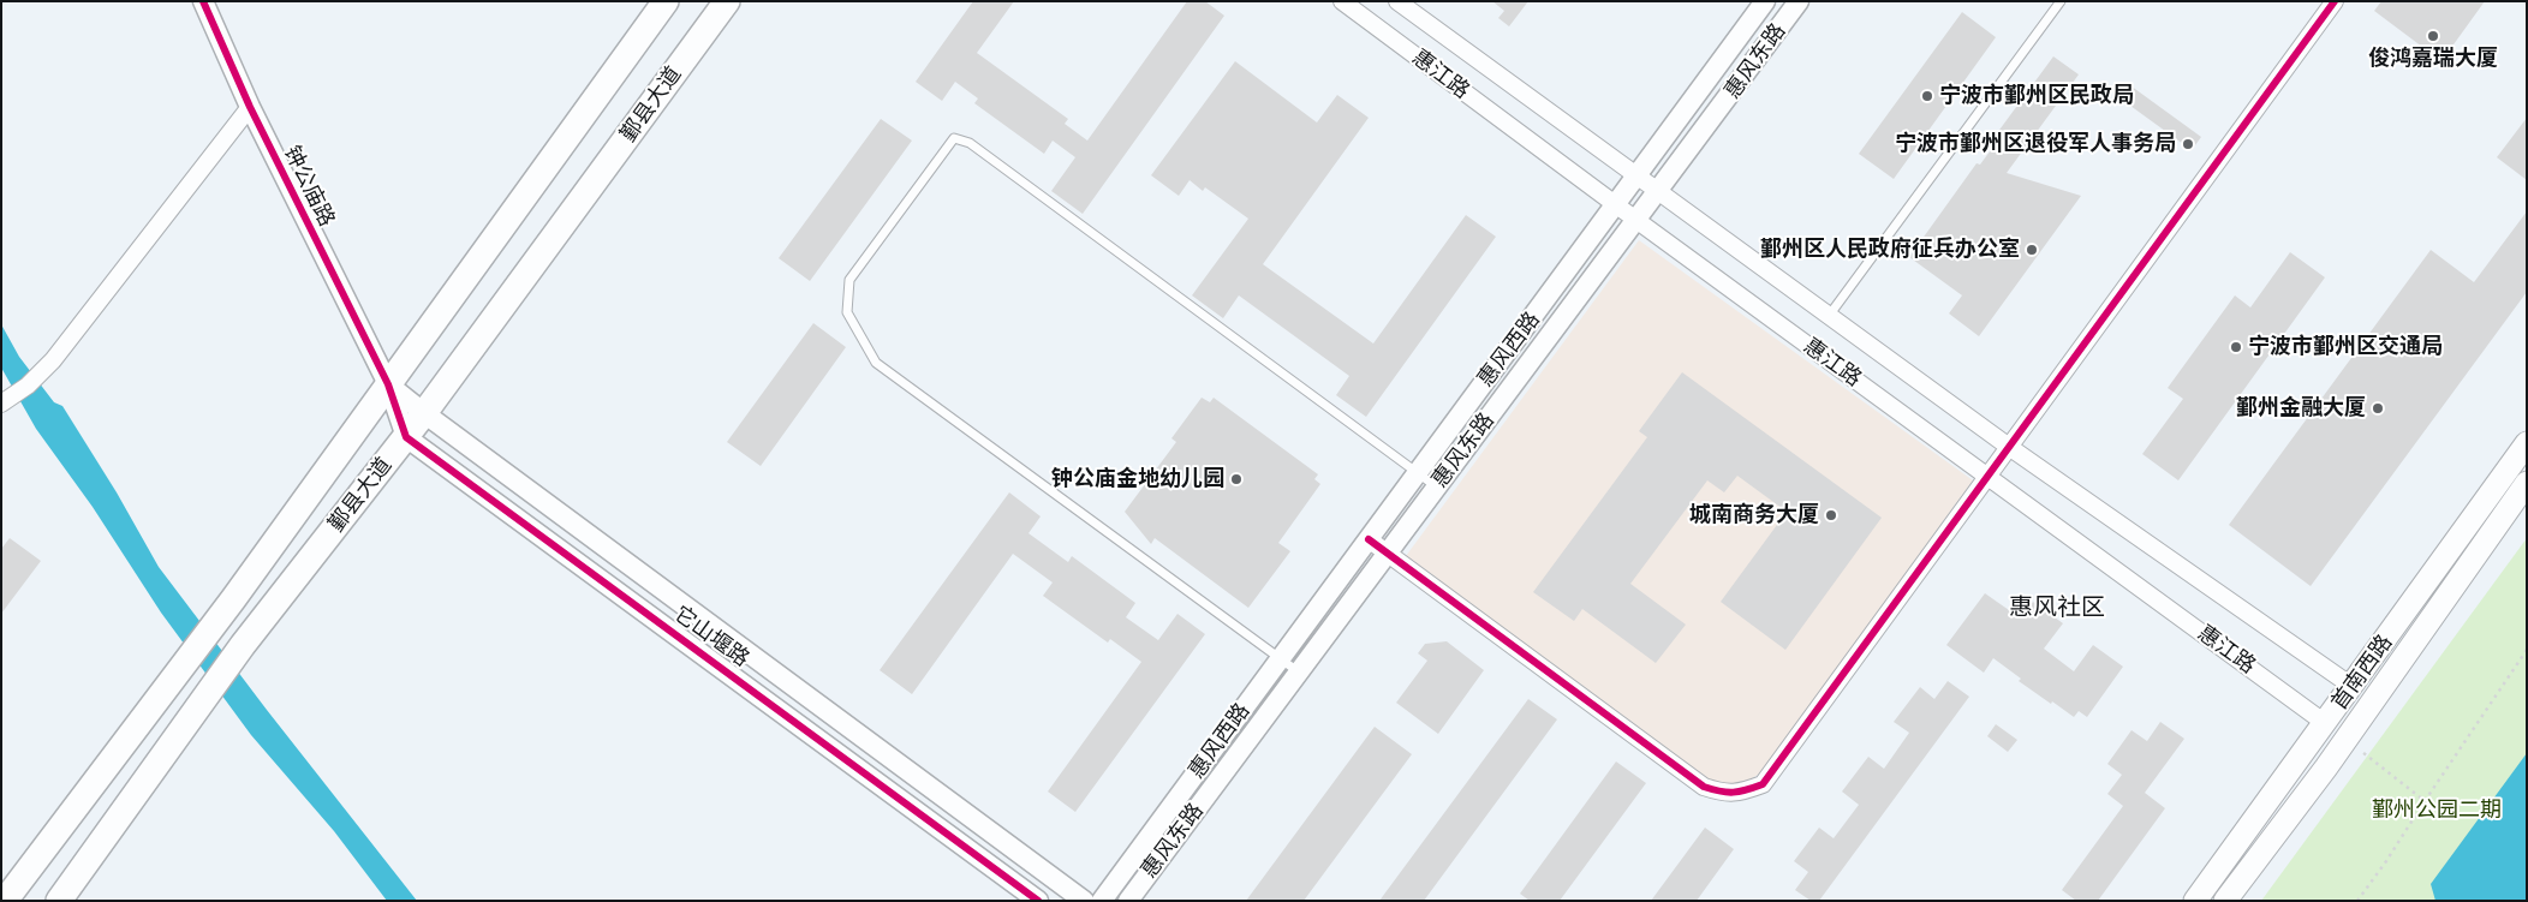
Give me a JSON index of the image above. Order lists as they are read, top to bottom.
{
  "streets": {
    "main road": ["鄞县大道", "首南西路"],
    "street": [
      "惠风东路",
      "惠江路",
      "钟公庙路",
      "惠风西路",
      "它山堰路"
    ]
  },
  "crossings": [
    ["惠风东路", "惠江路"],
    ["惠江路", "惠风西路"],
    ["惠江路", "首南西路"],
    ["鄞县大道", "钟公庙路"],
    ["鄞县大道", "它山堰路"],
    ["钟公庙路", "它山堰路"]
  ],
  "districts": ["惠风社区"],
  "parks": ["鄞州公园二期"],
  "places": [
    "俊鸿嘉瑞大厦",
    "宁波市鄞州区民政局",
    "宁波市鄞州区退役军人事务局",
    "鄞州区人民政府征兵办公室",
    "宁波市鄞州区交通局",
    "鄞州金融大厦",
    "钟公庙金地幼儿园",
    "城南商务大厦"
  ]
}
